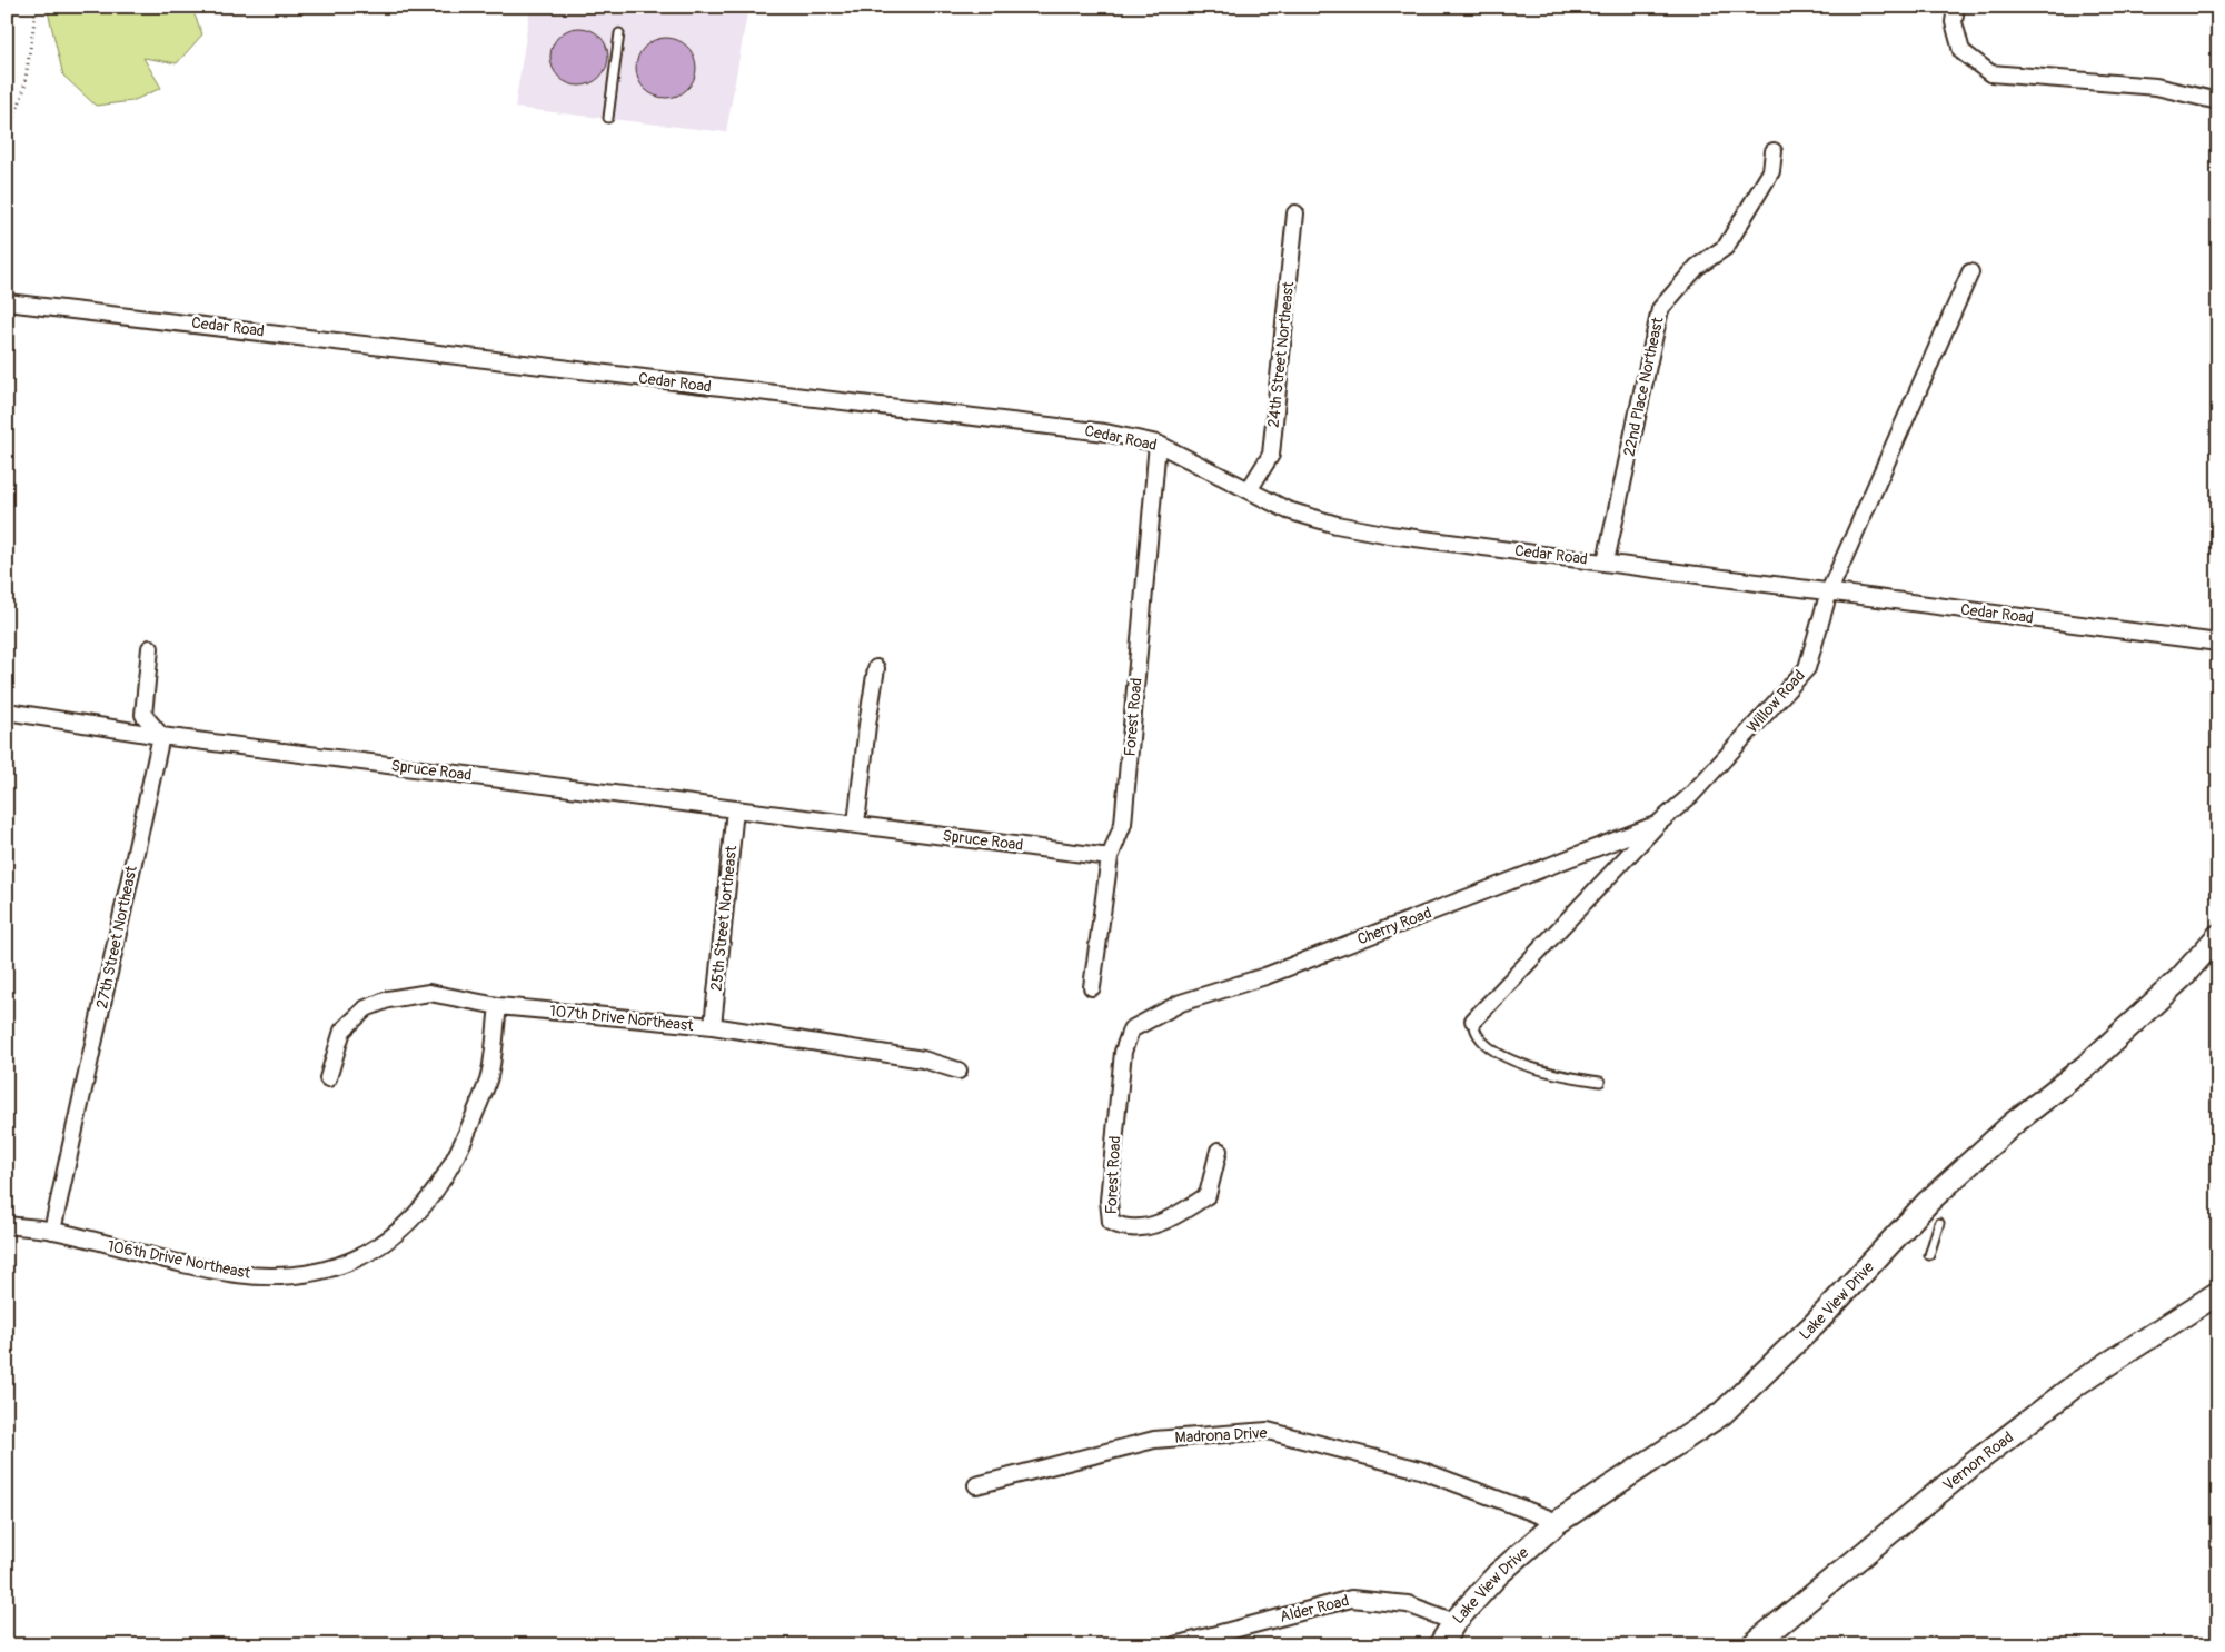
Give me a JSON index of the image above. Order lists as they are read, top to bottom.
{
  "streets": {
    "street": [
      "Cedar Road",
      "24th Street Northeast",
      "22nd Place Northeast",
      "Willow Road",
      "Forest Road",
      "Spruce Road",
      "25th Street Northeast",
      "Cherry Road",
      "27th Street Northeast",
      "107th Drive Northeast",
      "106th Drive Northeast",
      "Lake View Drive",
      "Madrona Drive",
      "Vernon Road",
      "Alder Road"
    ]
  },
  "crossings": [
    ["Cedar Road", "24th Street Northeast"],
    ["Cedar Road", "22nd Place Northeast"],
    ["Cedar Road", "Willow Road"],
    ["Cedar Road", "Forest Road"],
    ["Willow Road", "Cherry Road"],
    ["Forest Road", "Spruce Road"],
    ["Forest Road", "Cherry Road"],
    ["Spruce Road", "25th Street Northeast"],
    ["Spruce Road", "27th Street Northeast"],
    ["25th Street Northeast", "107th Drive Northeast"],
    ["27th Street Northeast", "106th Drive Northeast"],
    ["107th Drive Northeast", "106th Drive Northeast"],
    ["Lake View Drive", "Madrona Drive"],
    ["Lake View Drive", "Alder Road"]
  ]
}
